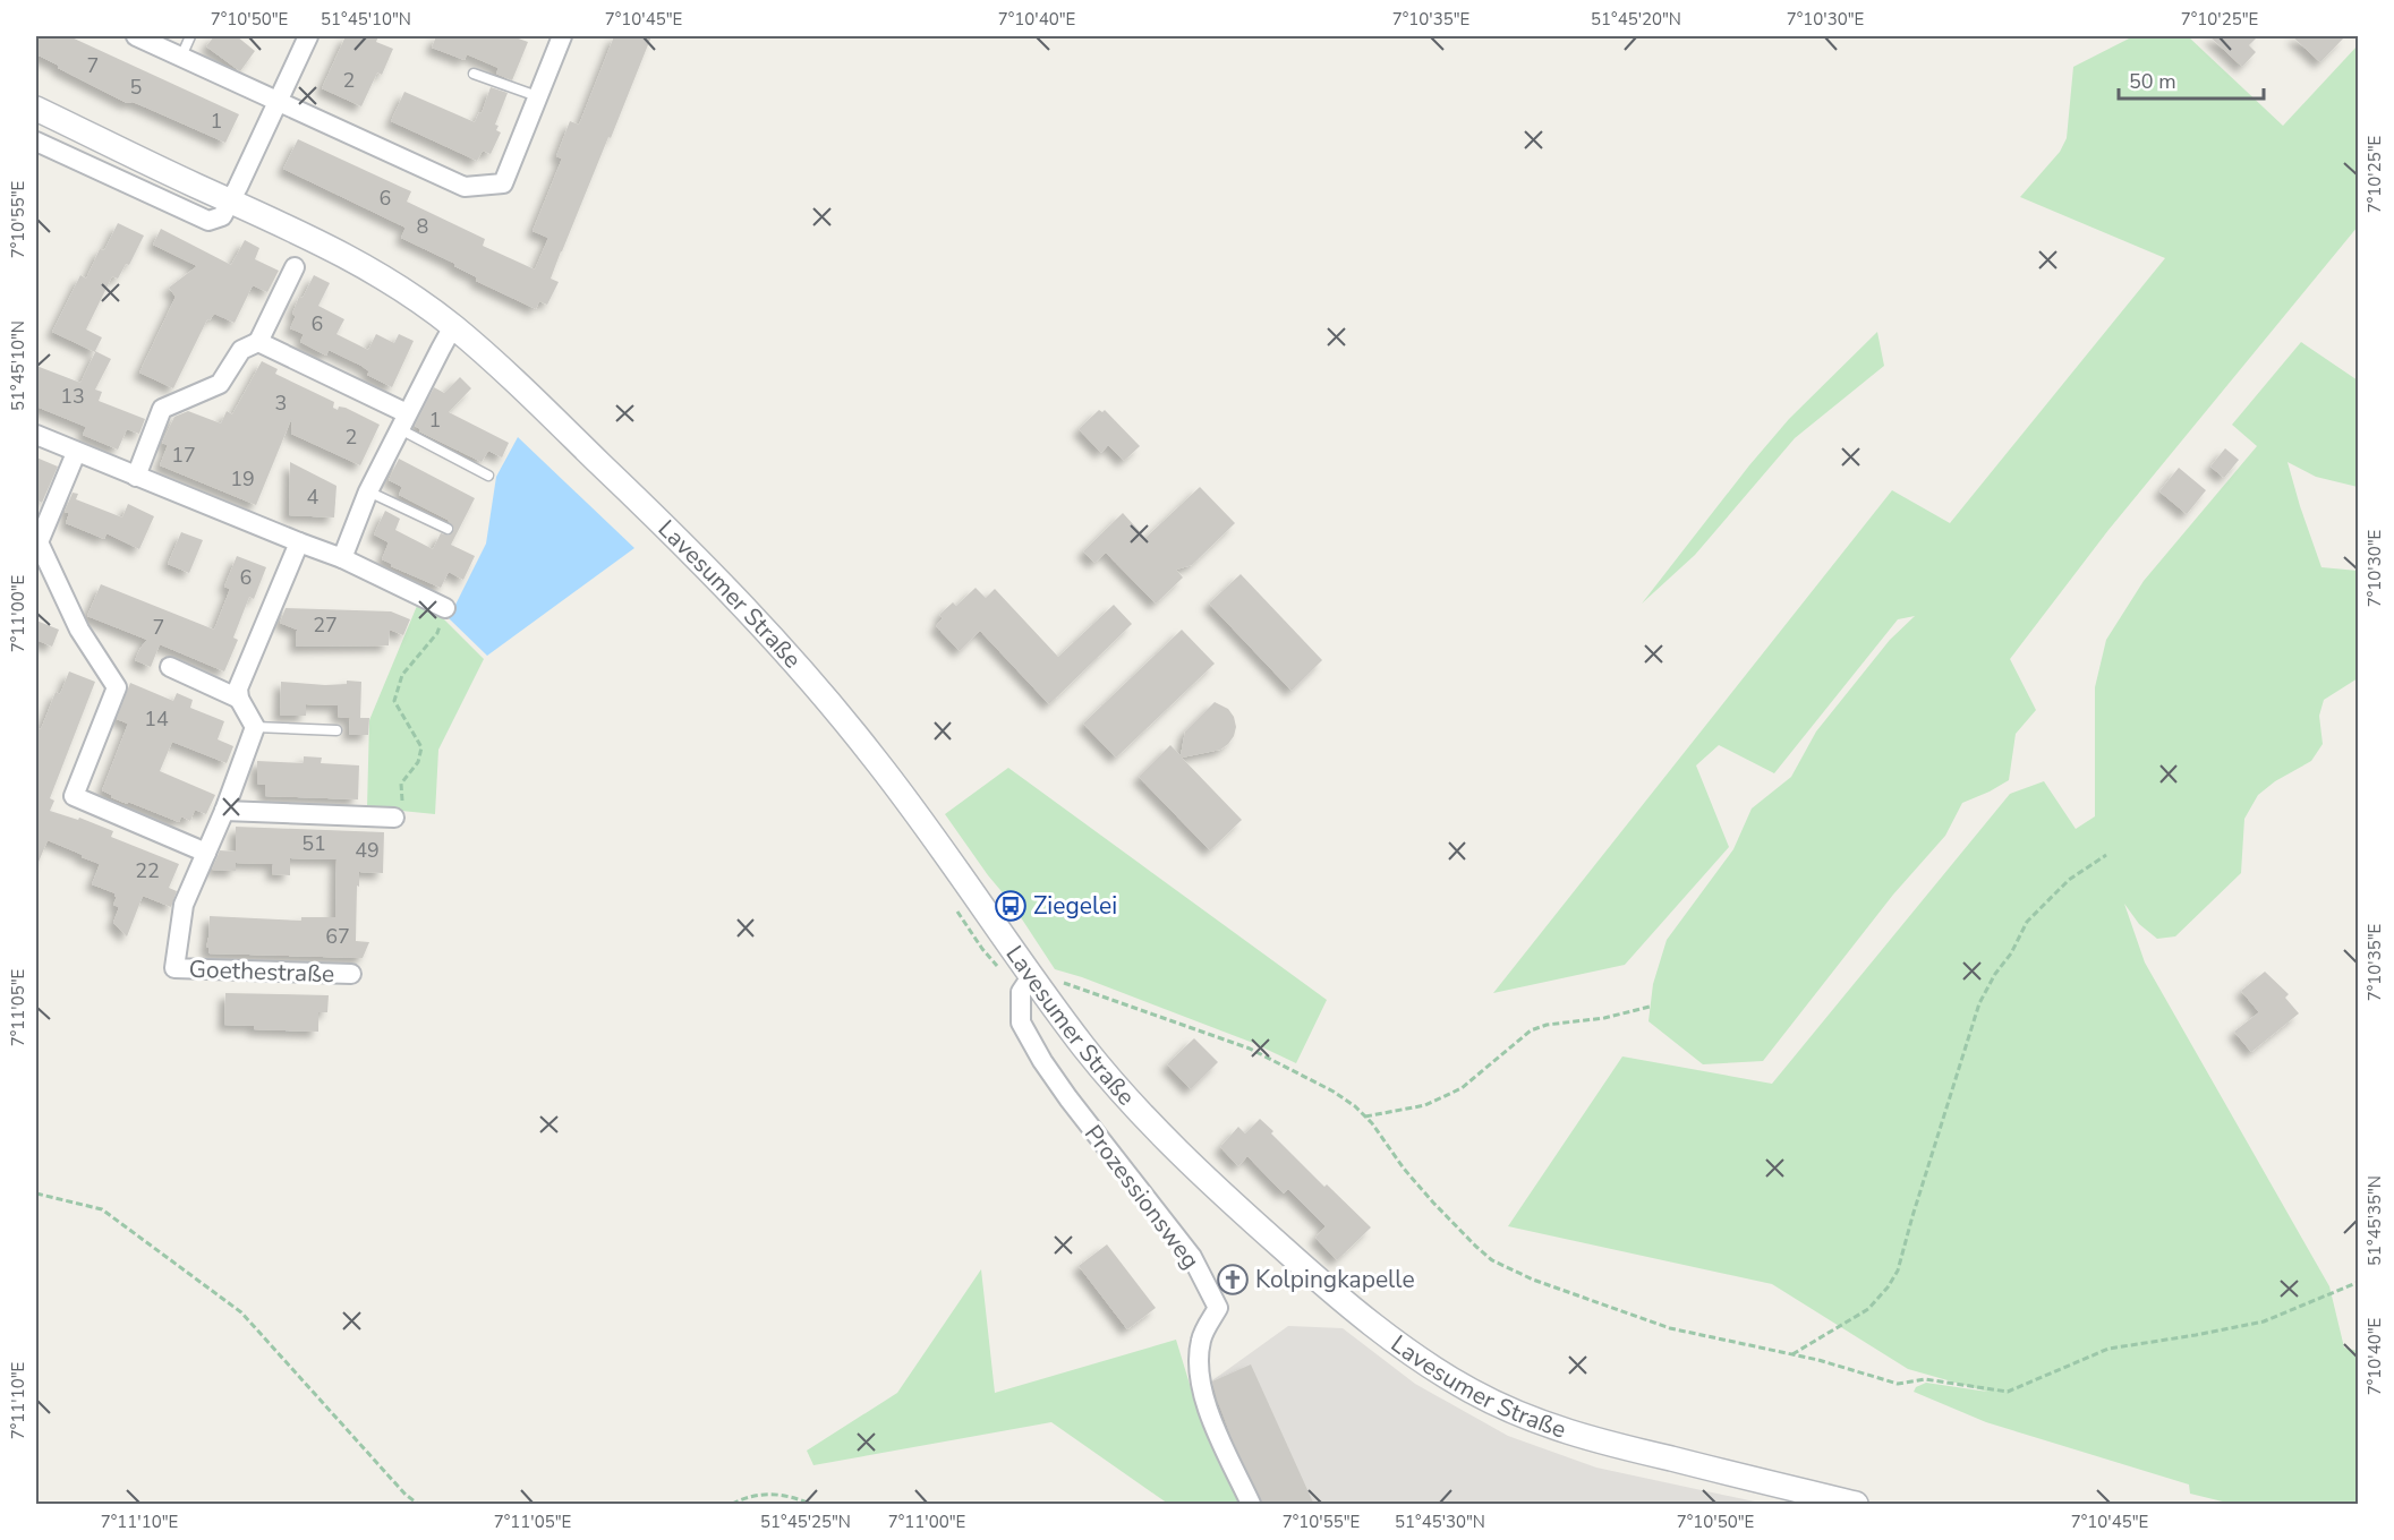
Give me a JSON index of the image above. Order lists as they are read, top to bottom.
{
  "streets": {
    "street": ["Lavesumer Straße", "Goethestraße", "Prozessionsweg"]
  },
  "crossings": [
    ["Lavesumer Straße", "Prozessionsweg"]
  ],
  "places": {
    "bus stop": ["Ziegelei"],
    "church": ["Kolpingkapelle"]
  },
  "house_numbers": [
    "7",
    "2",
    "5",
    "1",
    "6",
    "8",
    "6",
    "13",
    "3",
    "1",
    "2",
    "17",
    "19",
    "4",
    "6",
    "27",
    "7",
    "14",
    "51",
    "49",
    "22",
    "67"
  ],
  "scale_bar": "50 m",
  "coordinates": [
    "7°10'50\"E",
    "51°45'10\"N",
    "7°10'45\"E",
    "7°10'40\"E",
    "7°10'35\"E",
    "51°45'20\"N",
    "7°10'30\"E",
    "7°10'25\"E",
    "7°10'55\"E",
    "7°11'00\"E",
    "7°11'05\"E",
    "51°45'35\"N",
    "7°11'10\"E",
    "51°45'25\"N",
    "51°45'30\"N"
  ]
}
